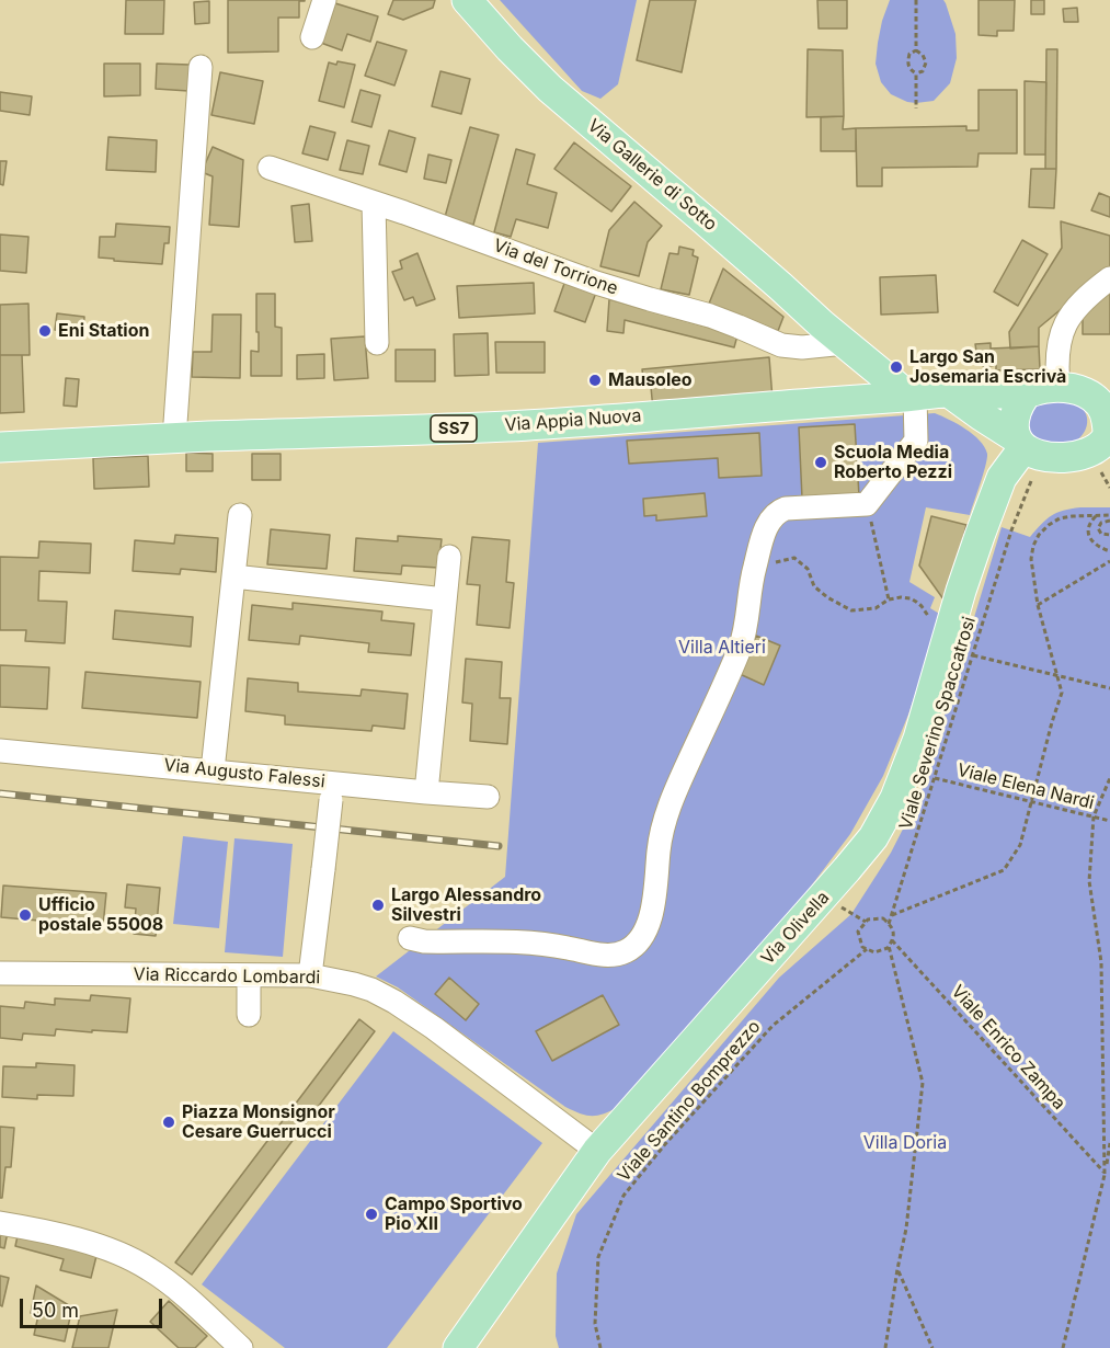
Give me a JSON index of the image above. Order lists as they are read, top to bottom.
{
  "streets": {
    "main road": [
      "Via Gallerie di Sotto",
      "Via Appia Nuova",
      "SS7",
      "Via Olivella"
    ],
    "street": ["Via del Torrione", "Via Augusto Falessi", "Via Riccardo Lombardi"],
    "path": [
      "Viale Severino Spaccatrosi",
      "Viale Elena Nardi",
      "Viale Enrico Zampa",
      "Viale Santino Bomprezzo"
    ]
  },
  "crossings": [
    ["Via Gallerie di Sotto", "Via del Torrione"],
    ["Via Appia Nuova", "Viale Severino Spaccatrosi"],
    ["Via Appia Nuova", "Via Olivella"],
    ["Viale Severino Spaccatrosi", "Viale Elena Nardi"],
    ["Viale Severino Spaccatrosi", "Via Olivella"],
    ["Viale Severino Spaccatrosi", "Viale Enrico Zampa"],
    ["Viale Severino Spaccatrosi", "Viale Santino Bomprezzo"],
    ["Via Olivella", "Via Riccardo Lombardi"],
    ["Viale Enrico Zampa", "Viale Santino Bomprezzo"]
  ],
  "parks": ["Villa Altieri", "Villa Doria"],
  "places": [
    "Eni Station",
    "Largo San Josemaria Escrivà",
    "Mausoleo",
    "Scuola Media Roberto Pezzi",
    "Largo Alessandro Silvestri",
    "Ufficio postale 55008",
    "Piazza Monsignor Cesare Guerrucci",
    "Campo Sportivo Pio XII"
  ],
  "scale_bar": "50 m"
}
